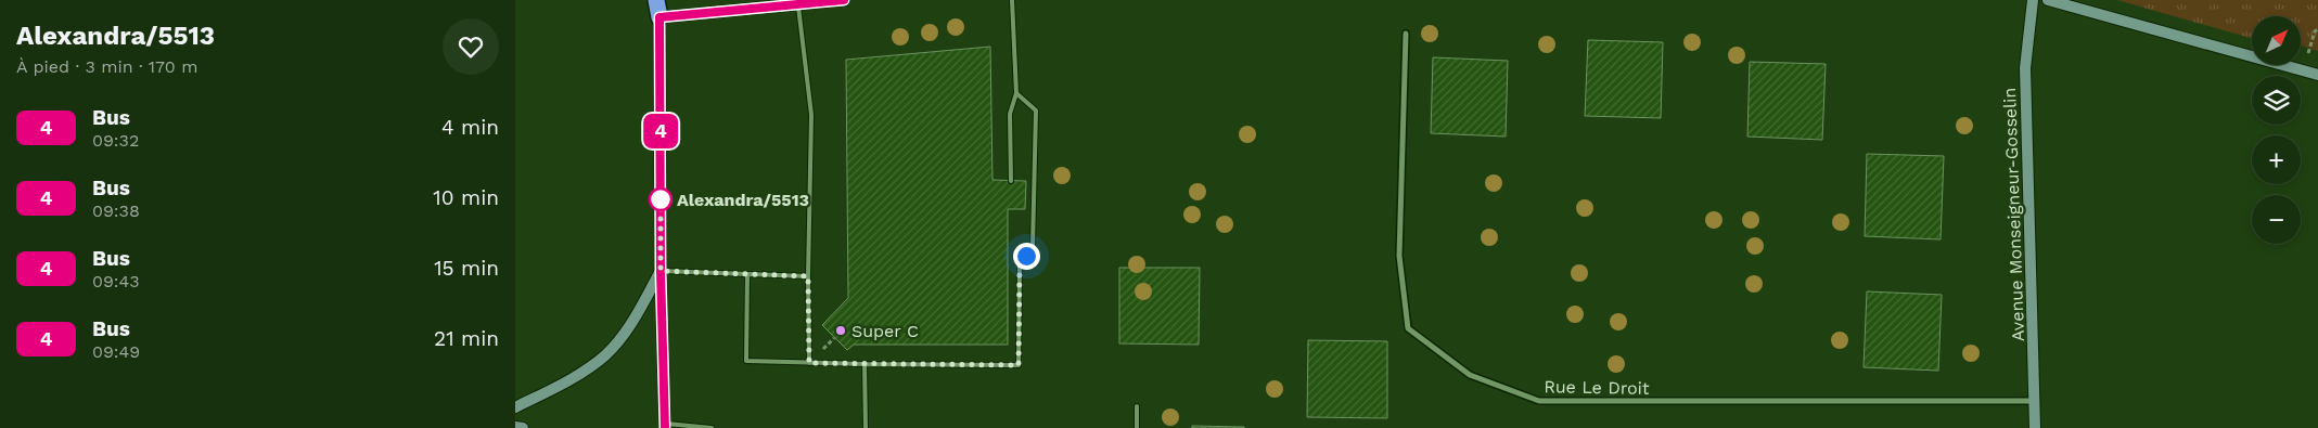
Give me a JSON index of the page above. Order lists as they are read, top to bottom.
{
  "streets": {
    "street": ["Avenue Monseigneur-Gosselin", "Rue Le Droit"]
  },
  "crossings": [
    ["Avenue Monseigneur-Gosselin", "Rue Le Droit"]
  ],
  "places": ["Alexandra/5513", "Super C"],
  "lines": ["bus line 4"],
  "north": "top right",
  "page": {
    "heading": ["Alexandra/5513", "À pied · 3 min · 170 m"],
    "on_map": "4",
    "map_buttons": ["+", "−"],
    "list": [
      {
        "mark": "4",
        "name": "Bus",
        "note": "09:32",
        "value": "4 min"
      },
      {
        "mark": "4",
        "name": "Bus",
        "note": "09:38",
        "value": "10 min"
      },
      {
        "mark": "4",
        "name": "Bus",
        "note": "09:43",
        "value": "15 min"
      },
      {
        "mark": "4",
        "name": "Bus",
        "note": "09:49",
        "value": "21 min"
      }
    ]
  }
}
